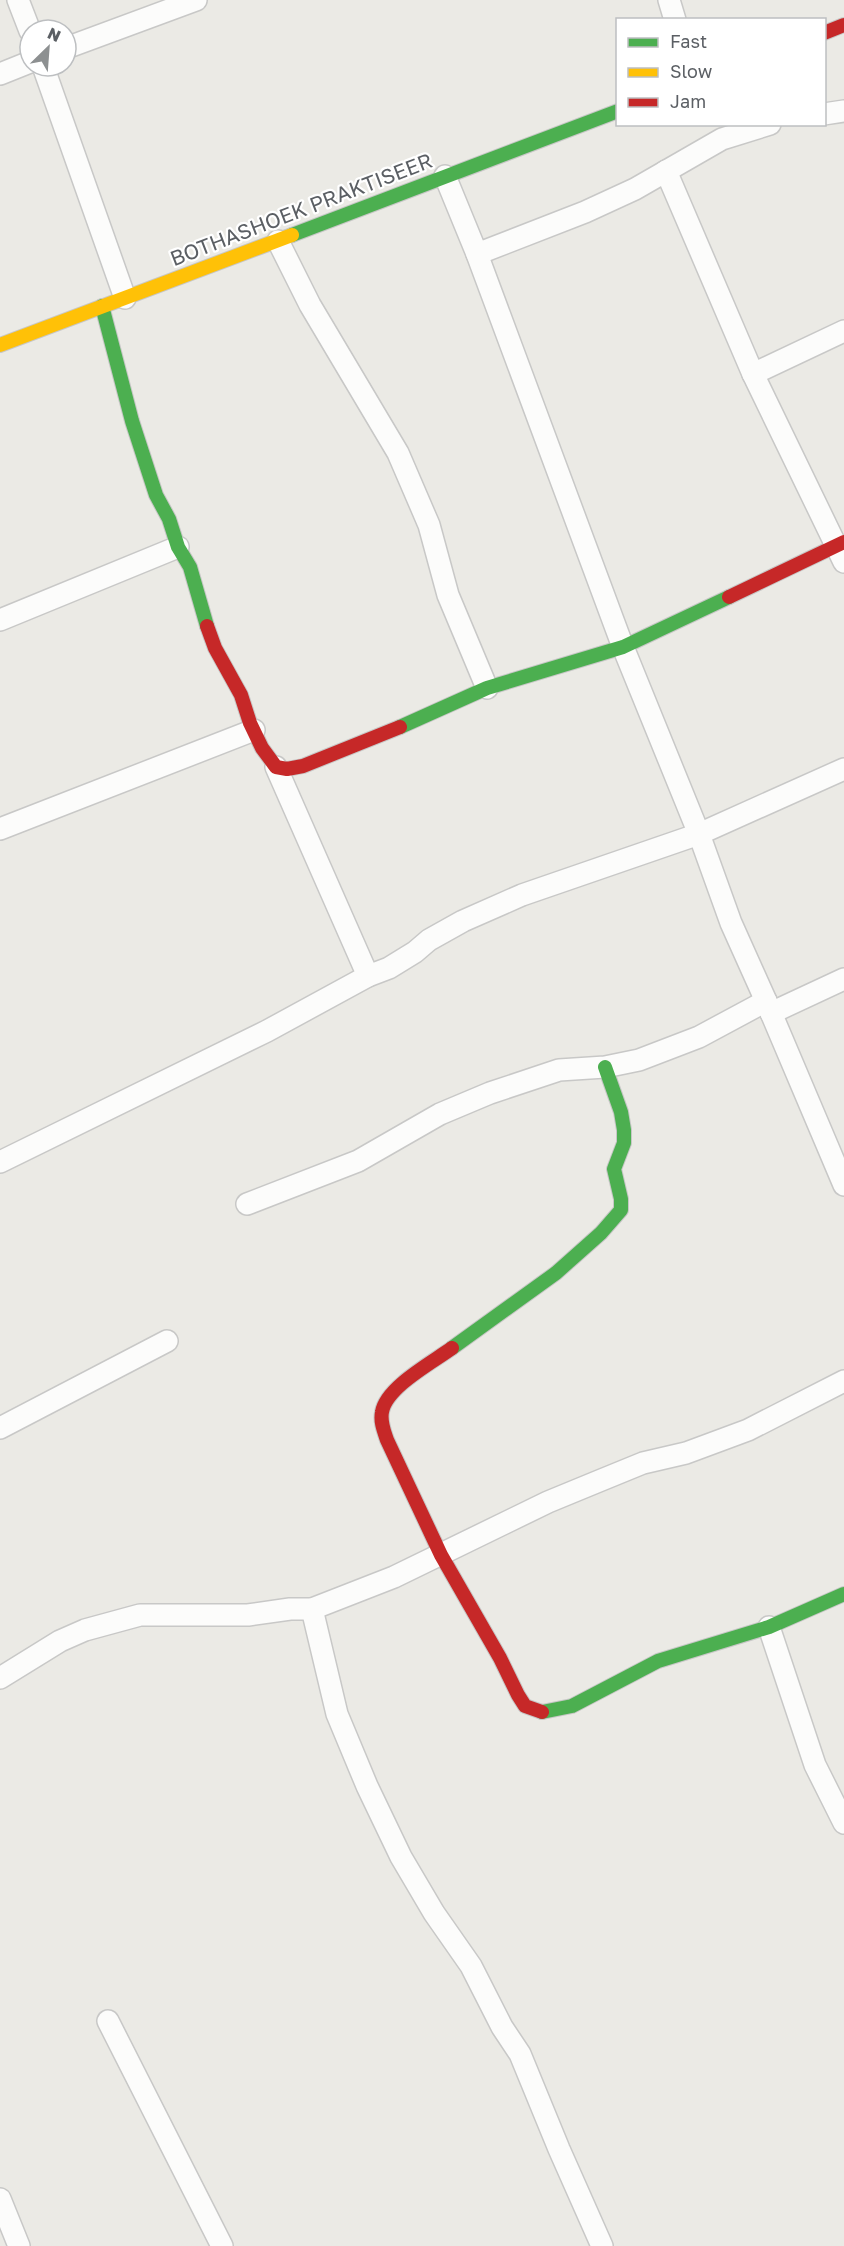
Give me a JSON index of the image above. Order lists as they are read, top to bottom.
{
  "streets": {
    "street": ["BOTHASHOEK PRAKTISEER"]
  },
  "legend": ["Fast", "Slow", "Jam"],
  "north": "top right"
}
